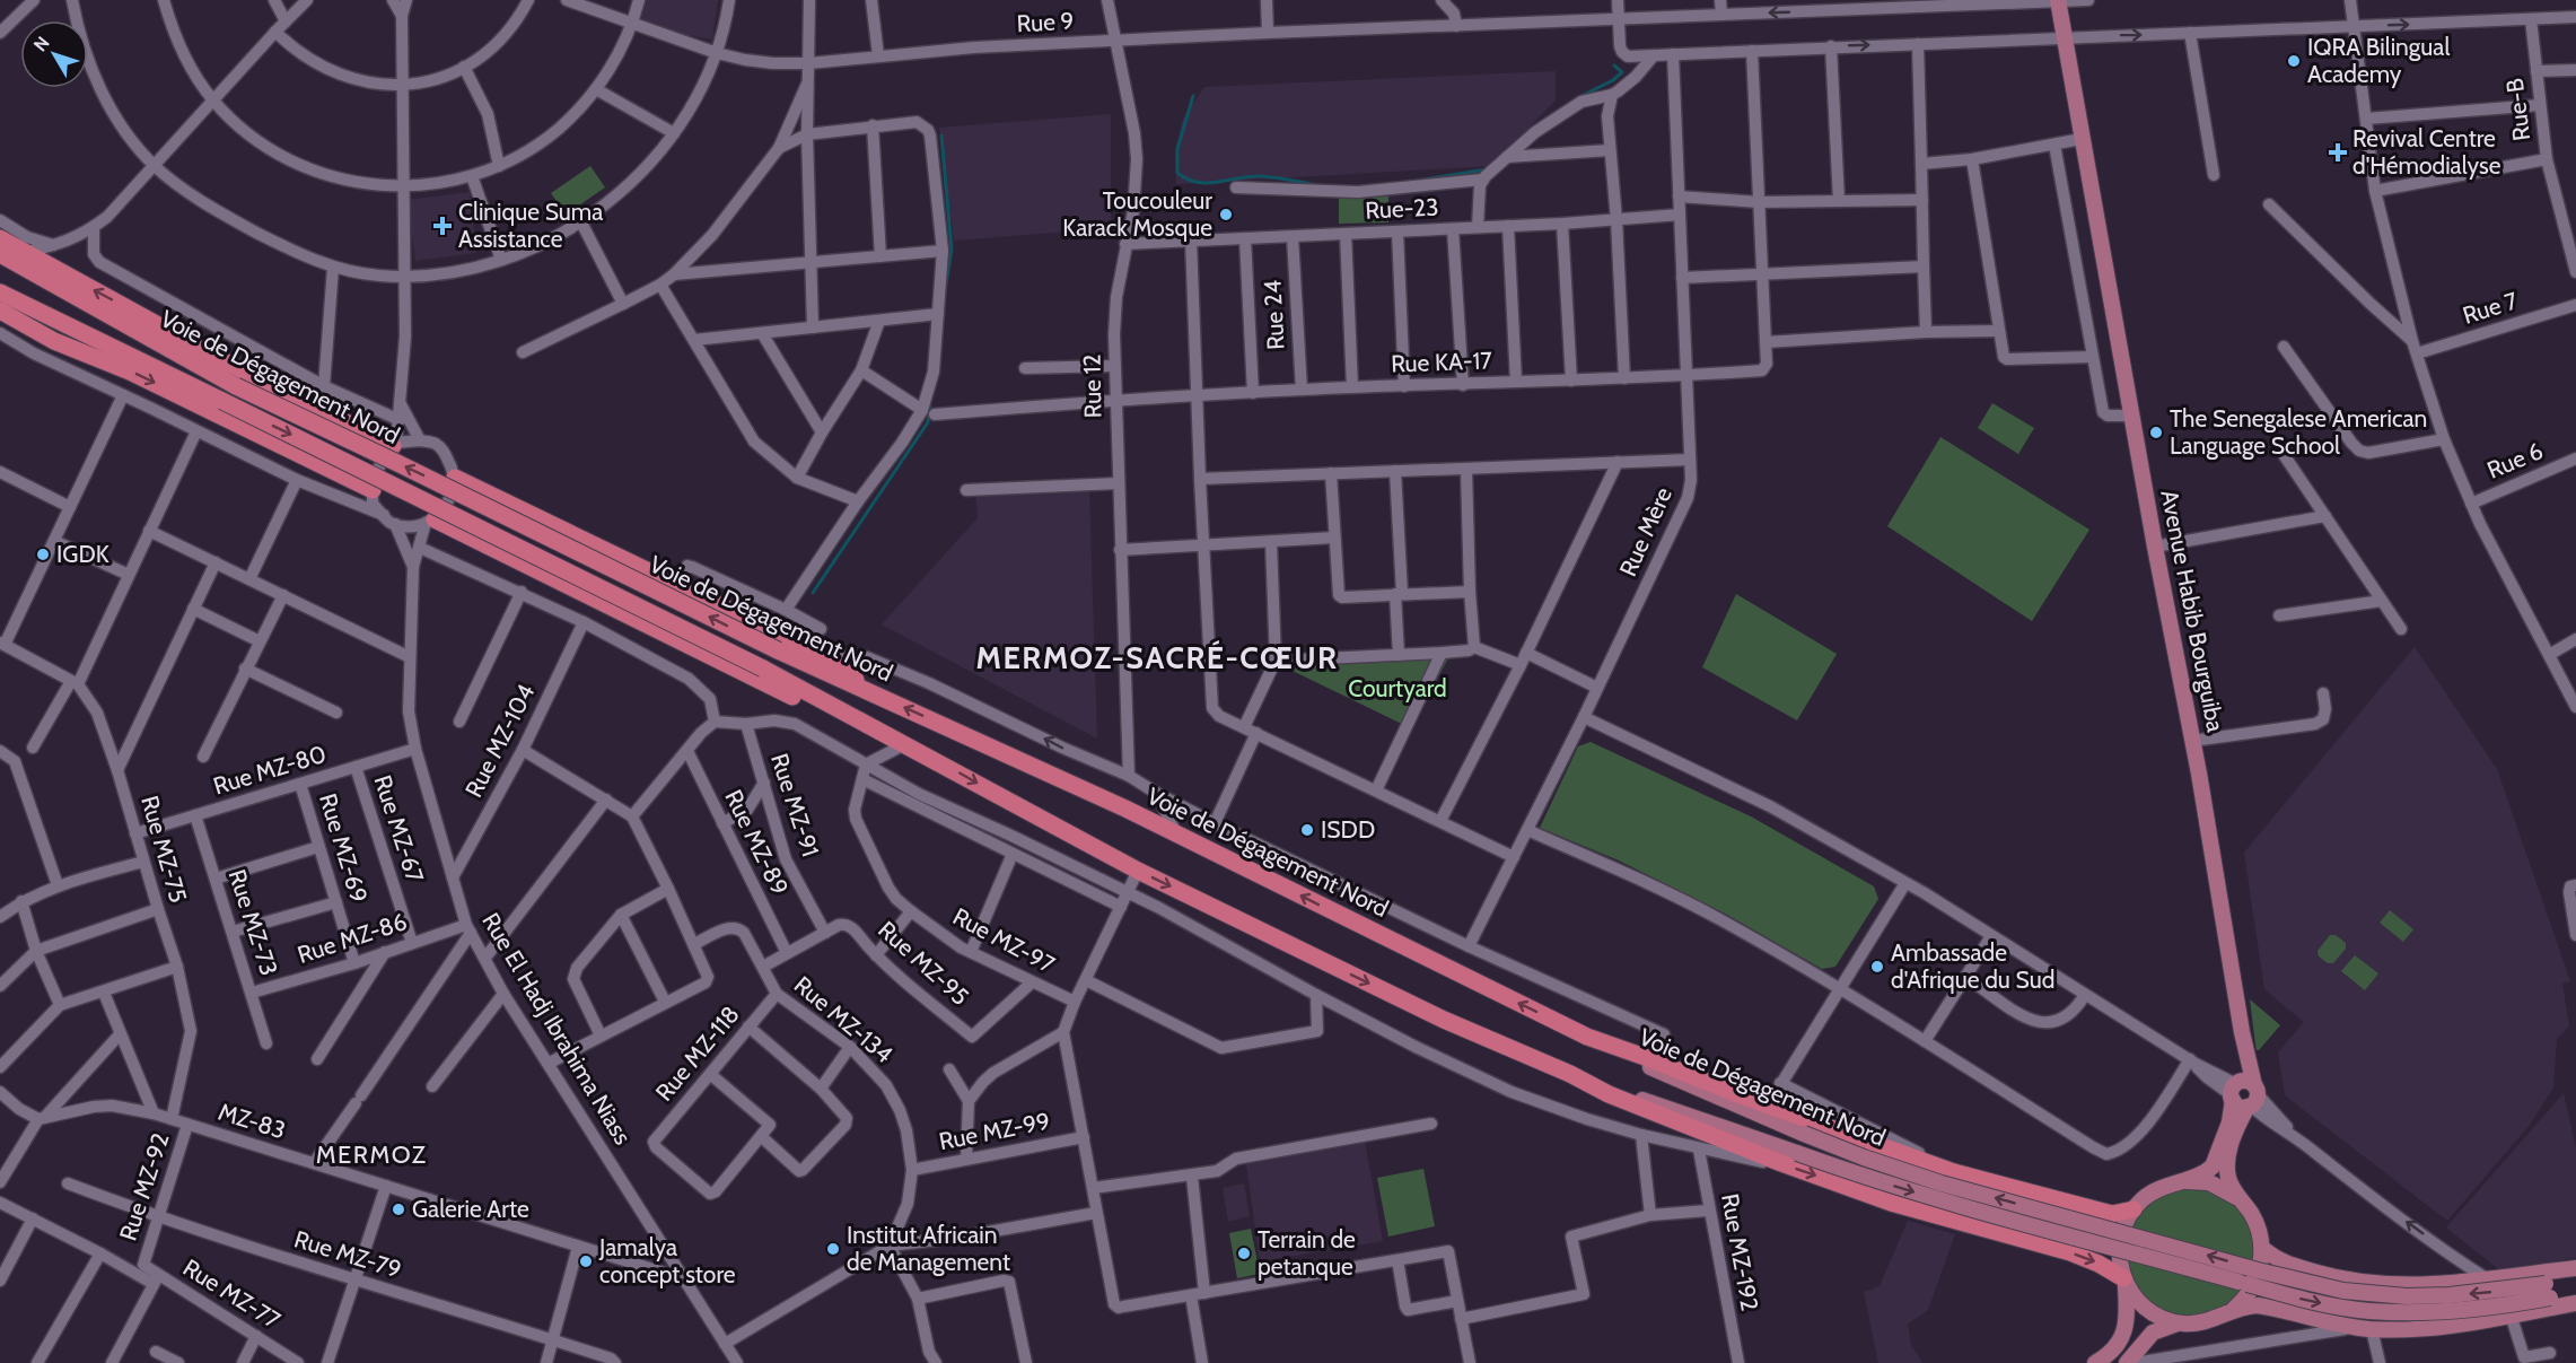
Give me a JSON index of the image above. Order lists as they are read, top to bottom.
{
  "streets": {
    "highway": ["Voie de Dégagement Nord"],
    "main road": ["Avenue Habib Bourguiba"],
    "street": [
      "Rue 9",
      "Rue-B",
      "Rue-23",
      "Rue 7",
      "Rue 24",
      "Rue KA-17",
      "Rue 12",
      "Rue 6",
      "Rue Mère",
      "Rue MZ-104",
      "Rue MZ-80",
      "Rue MZ-91",
      "Rue MZ-67",
      "Rue MZ-89",
      "Rue MZ-69",
      "Rue MZ-75",
      "Rue MZ-73",
      "Rue MZ-86",
      "Rue MZ-97",
      "Rue MZ-95",
      "Rue MZ-134",
      "Rue El Hadj Ibrahima Niass",
      "Rue MZ-118",
      "MZ-83",
      "Rue MZ-99",
      "Rue MZ-92",
      "Rue MZ-192",
      "Rue MZ-79",
      "Rue MZ-77"
    ]
  },
  "crossings": [
    ["Rue 9", "Rue 12"],
    ["Rue 9", "Avenue Habib Bourguiba"],
    ["Rue-23", "Rue 24"],
    ["Rue-23", "Rue 12"],
    ["Rue-23", "Rue Mère"],
    ["Rue 24", "Rue KA-17"],
    ["Rue KA-17", "Rue 12"],
    ["Rue KA-17", "Rue Mère"],
    ["Rue MZ-104", "Rue El Hadj Ibrahima Niass"],
    ["Rue MZ-80", "Rue MZ-67"],
    ["Rue MZ-80", "Rue MZ-69"],
    ["Rue MZ-80", "Rue MZ-75"],
    ["Rue MZ-80", "Rue MZ-73"],
    ["Rue MZ-80", "Rue El Hadj Ibrahima Niass"],
    ["Rue MZ-91", "Rue MZ-95"],
    ["Rue MZ-67", "Rue MZ-86"],
    ["Rue MZ-69", "Rue MZ-86"],
    ["Rue MZ-75", "MZ-83"],
    ["Rue MZ-73", "Rue MZ-86"],
    ["Rue MZ-86", "Rue El Hadj Ibrahima Niass"],
    ["Rue MZ-97", "Rue MZ-95"],
    ["Rue MZ-134", "Rue MZ-118"],
    ["Rue MZ-134", "Rue MZ-99"],
    ["Rue El Hadj Ibrahima Niass", "MZ-83"],
    ["MZ-83", "Rue MZ-92"],
    ["Rue MZ-92", "Rue MZ-79"],
    ["Rue MZ-92", "Rue MZ-77"]
  ],
  "districts": ["MERMOZ-SACRÉ-CŒUR", "MERMOZ"],
  "parks": ["Courtyard"],
  "places": {
    "other": [
      "IQRA Bilingual Academy",
      "Toucouleur Karack Mosque",
      "The Senegalese American Language School",
      "IGDK",
      "ISDD",
      "Ambassade d'Afrique du Sud",
      "Galerie Arte",
      "Institut Africain de Management",
      "Terrain de petanque",
      "Jamalya concept store"
    ],
    "health": ["Revival Centre d'Hémodialyse", "Clinique Suma Assistance"]
  },
  "north": "top left"
}
